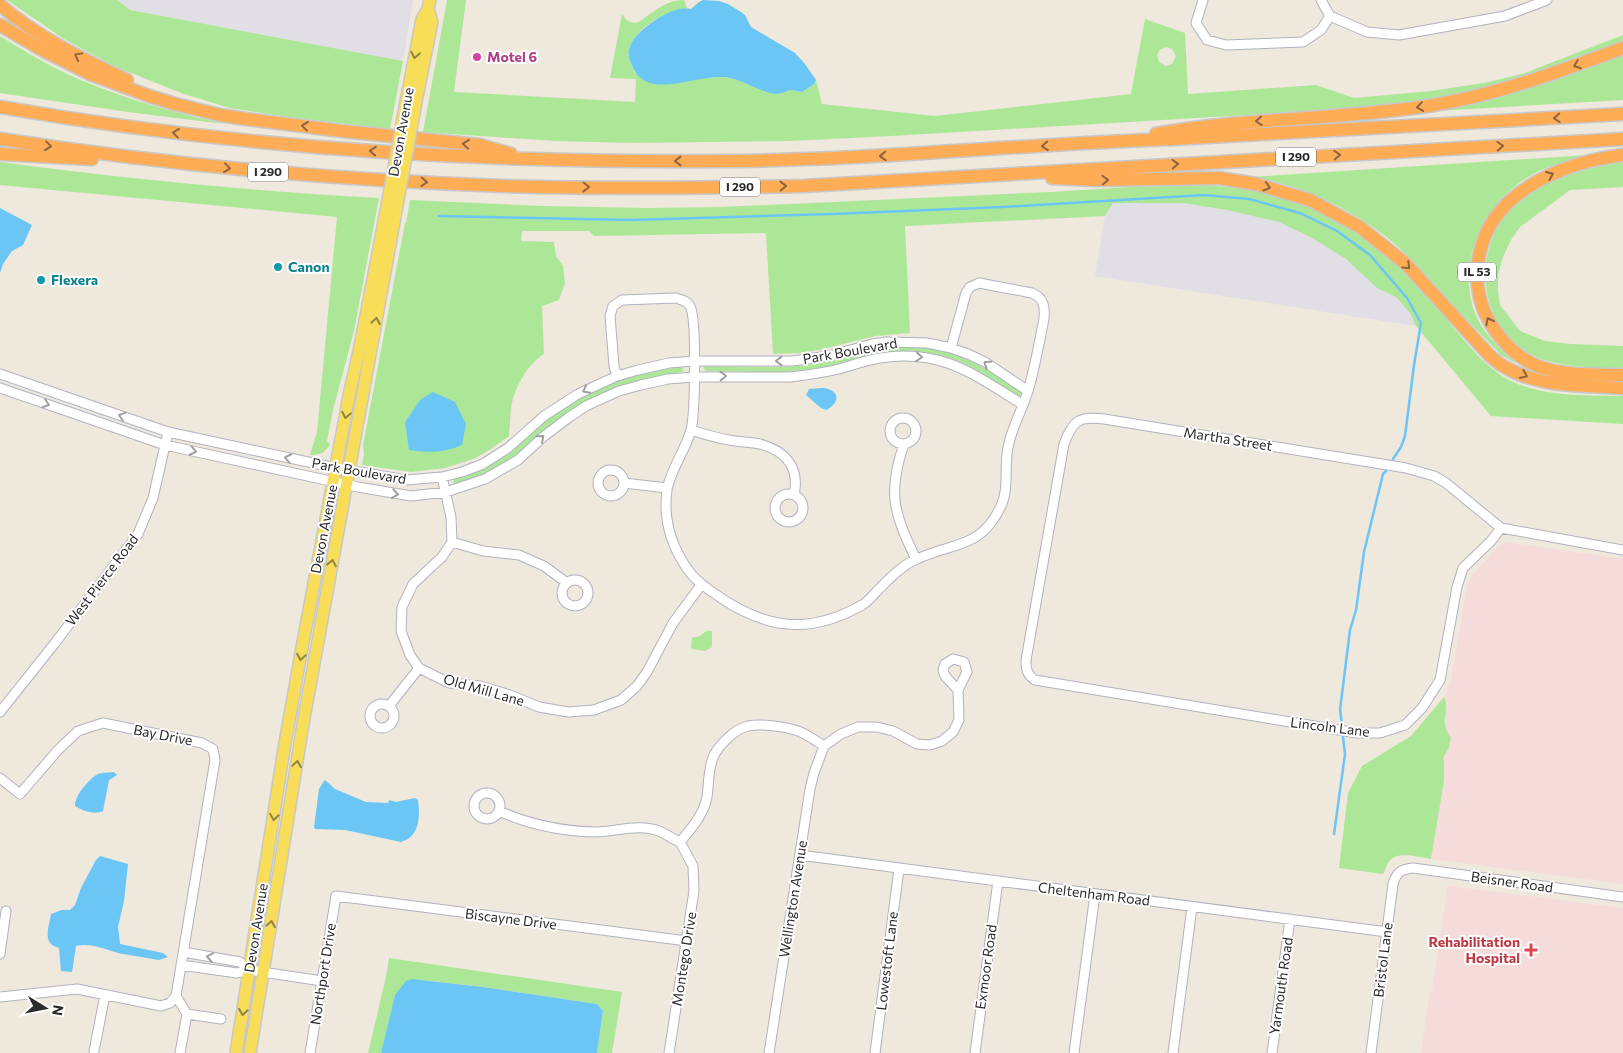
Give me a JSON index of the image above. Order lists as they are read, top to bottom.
{
  "streets": {
    "highway": ["I 290", "IL 53"],
    "main road": ["Devon Avenue"],
    "street": [
      "Park Boulevard",
      "Martha Street",
      "West Pierce Road",
      "Old Mill Lane",
      "Lincoln Lane",
      "Bay Drive",
      "Beisner Road",
      "Cheltenham Road",
      "Wellington Avenue",
      "Biscayne Drive",
      "Montego Drive",
      "Bristol Lane",
      "Lowestoft Lane",
      "Exmoor Road",
      "Northport Drive",
      "Yarmouth Road"
    ]
  },
  "crossings": [
    ["Devon Avenue", "Park Boulevard"],
    ["Park Boulevard", "West Pierce Road"],
    ["Martha Street", "Lincoln Lane"],
    ["Beisner Road", "Bristol Lane"],
    ["Cheltenham Road", "Wellington Avenue"],
    ["Cheltenham Road", "Bristol Lane"],
    ["Cheltenham Road", "Lowestoft Lane"],
    ["Cheltenham Road", "Exmoor Road"],
    ["Cheltenham Road", "Yarmouth Road"],
    ["Biscayne Drive", "Montego Drive"],
    ["Biscayne Drive", "Northport Drive"]
  ],
  "places": {
    "other": ["Motel 6", "Canon", "Flexera"],
    "health": ["Rehabilitation Hospital"]
  },
  "north": "right"
}
